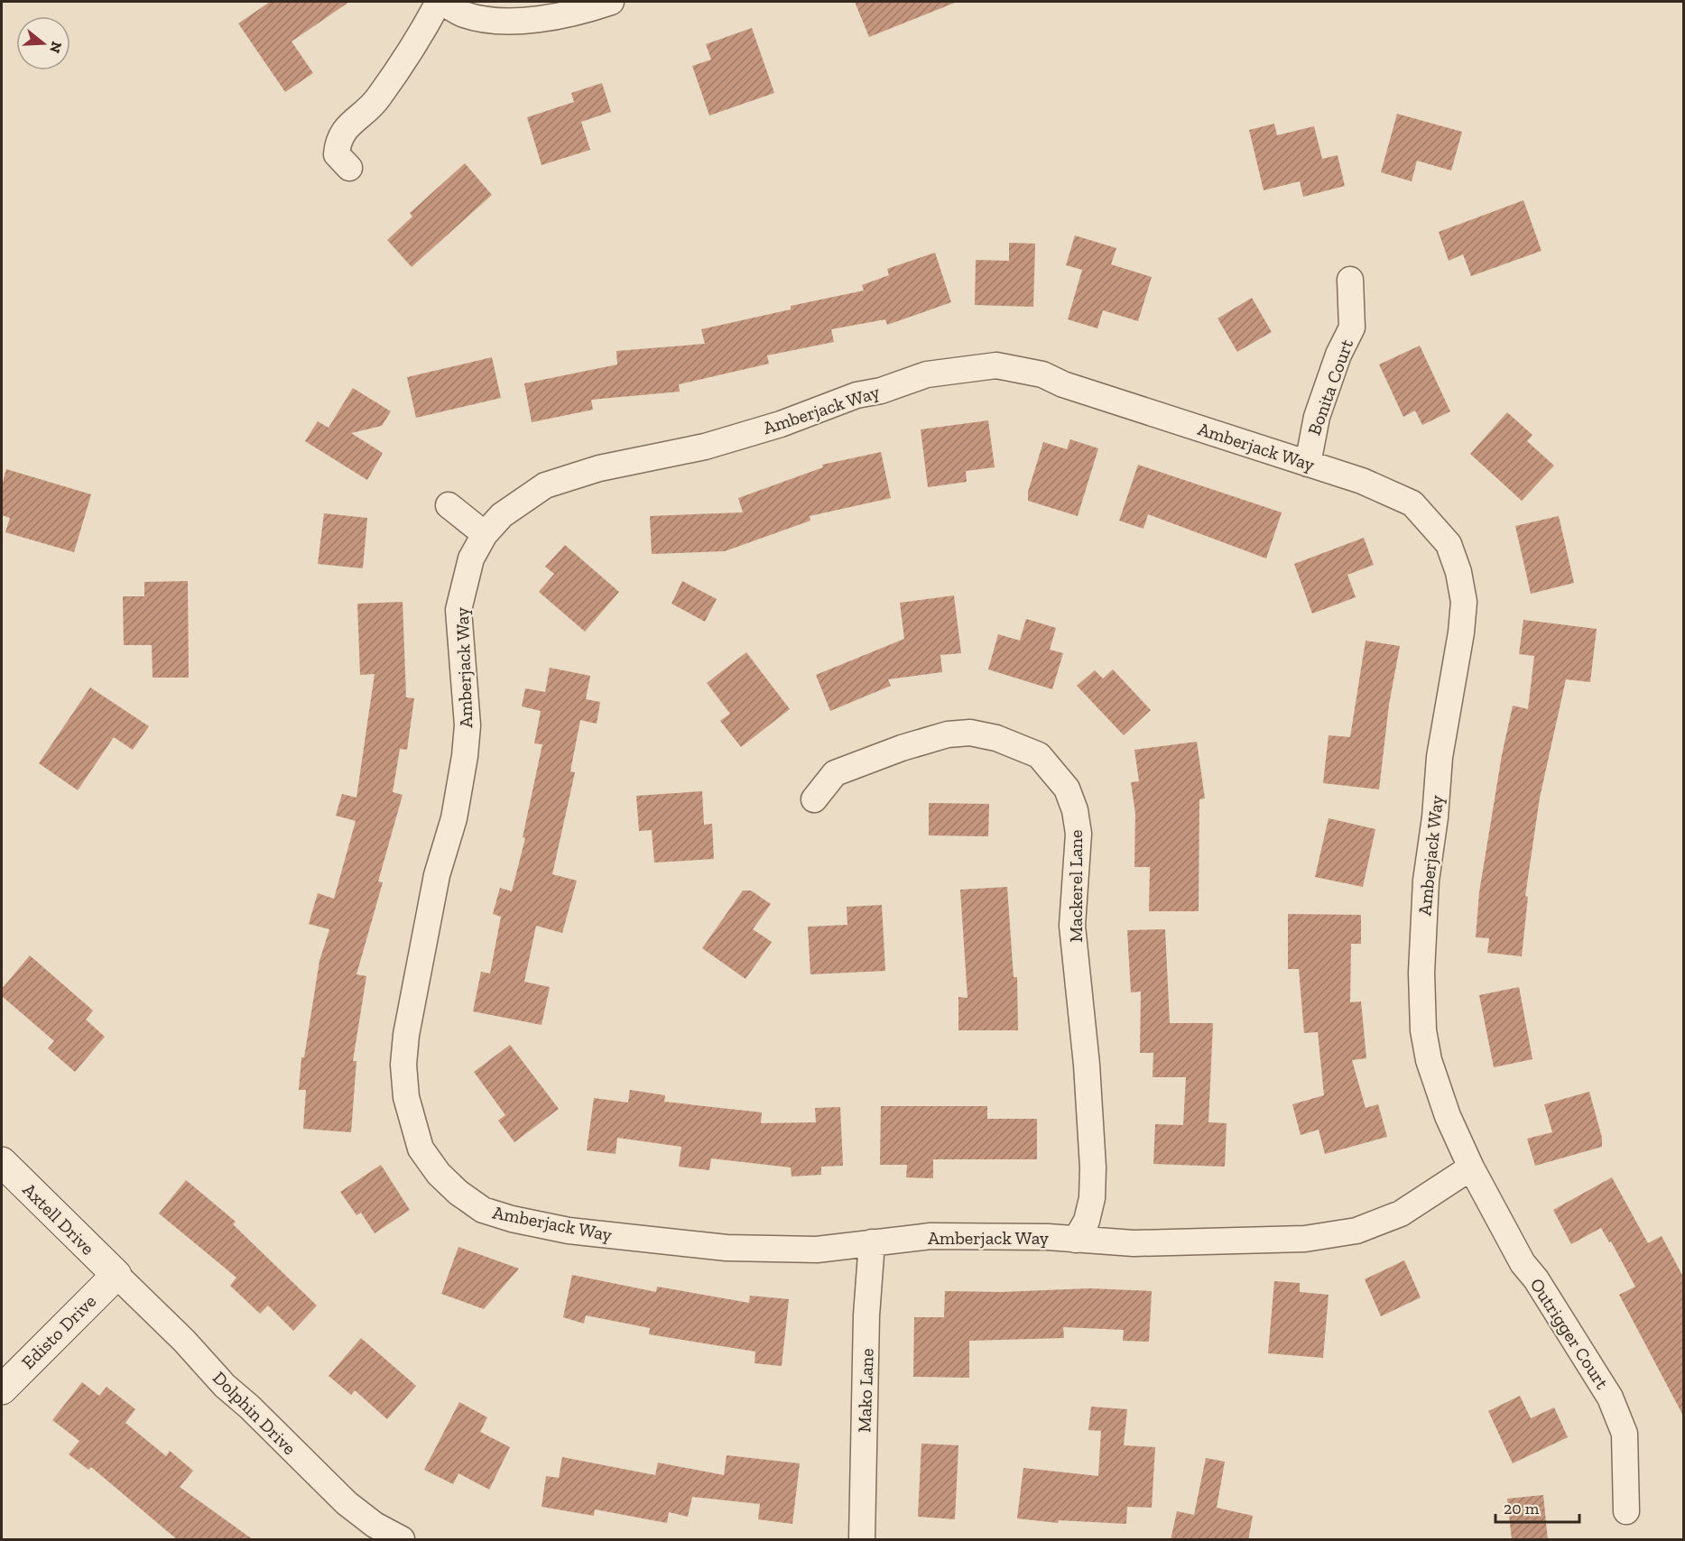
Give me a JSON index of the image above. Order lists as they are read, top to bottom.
{
  "streets": {
    "street": [
      "Bonita Court",
      "Amberjack Way",
      "Mackerel Lane",
      "Axtell Drive",
      "Edisto Drive",
      "Outrigger Court",
      "Mako Lane",
      "Dolphin Drive"
    ]
  },
  "crossings": [
    ["Bonita Court", "Amberjack Way"],
    ["Amberjack Way", "Mackerel Lane"],
    ["Amberjack Way", "Outrigger Court"],
    ["Amberjack Way", "Mako Lane"],
    ["Axtell Drive", "Edisto Drive"],
    ["Axtell Drive", "Dolphin Drive"],
    ["Edisto Drive", "Dolphin Drive"]
  ],
  "scale_bar": "20 m",
  "north": "right"
}
